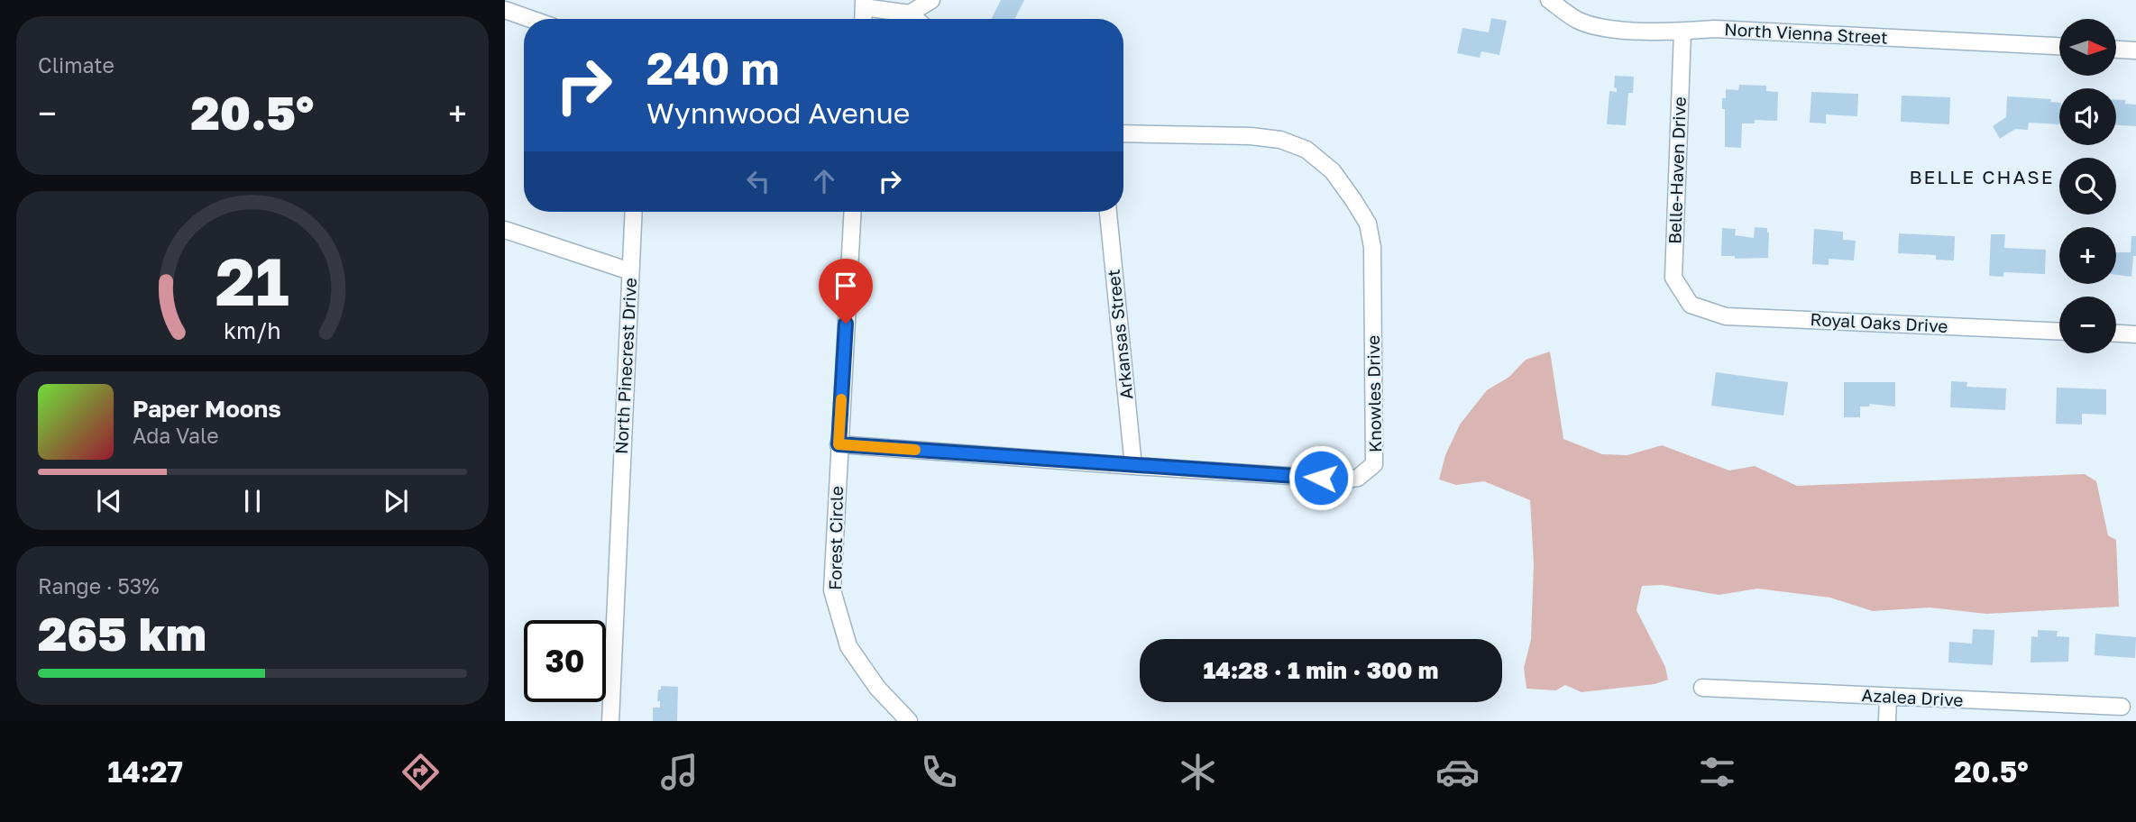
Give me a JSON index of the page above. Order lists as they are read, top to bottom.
{
  "streets": {
    "street": [
      "North Vienna Street",
      "Belle-Haven Drive",
      "Royal Oaks Drive",
      "Arkansas Street",
      "North Pinecrest Drive",
      "Knowles Drive",
      "Forest Circle",
      "Azalea Drive"
    ]
  },
  "crossings": [
    ["North Vienna Street", "Belle-Haven Drive"],
    ["Belle-Haven Drive", "Royal Oaks Drive"],
    ["Arkansas Street", "Knowles Drive"],
    ["Knowles Drive", "Forest Circle"]
  ],
  "districts": ["BELLE CHASE"],
  "north": "right",
  "page": {
    "tile": [
      "Climate",
      ["Range · 53%", "265 km"]
    ],
    "map_buttons": ["+", "−"],
    "turn": ["240 m", "Wynnwood Avenue"],
    "heat": ["−", "20.5°", "+"],
    "song": ["Paper Moons", "Ada Vale"],
    "limit": "30",
    "trip": "14:28 · 1 min · 300 m",
    "tabs": ["14:27", "20.5°"],
    "gauge": ["21", "km/h"]
  }
}
